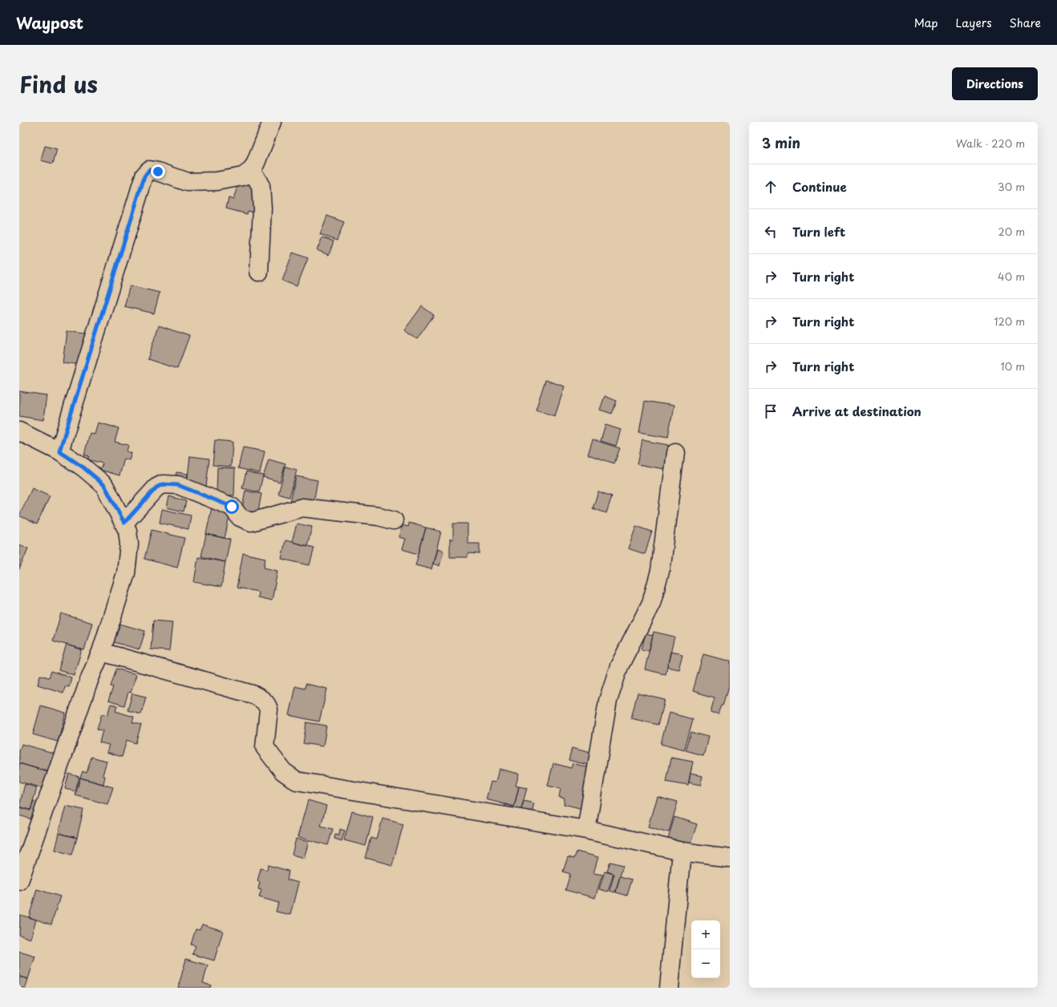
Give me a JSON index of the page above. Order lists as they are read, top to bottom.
{
  "page": {
    "header": "Waypost",
    "nav": ["Map", "Layers", "Share"],
    "title": "Find us",
    "buttons": "Directions",
    "heading": ["3 min", "Walk · 220 m"],
    "list": [
      ["Continue", "30 m"],
      ["Turn left", "20 m"],
      ["Turn right", "40 m"],
      ["Turn right", "120 m"],
      ["Turn right", "10 m"],
      "Arrive at destination"
    ],
    "map_buttons": ["+", "−"]
  }
}
